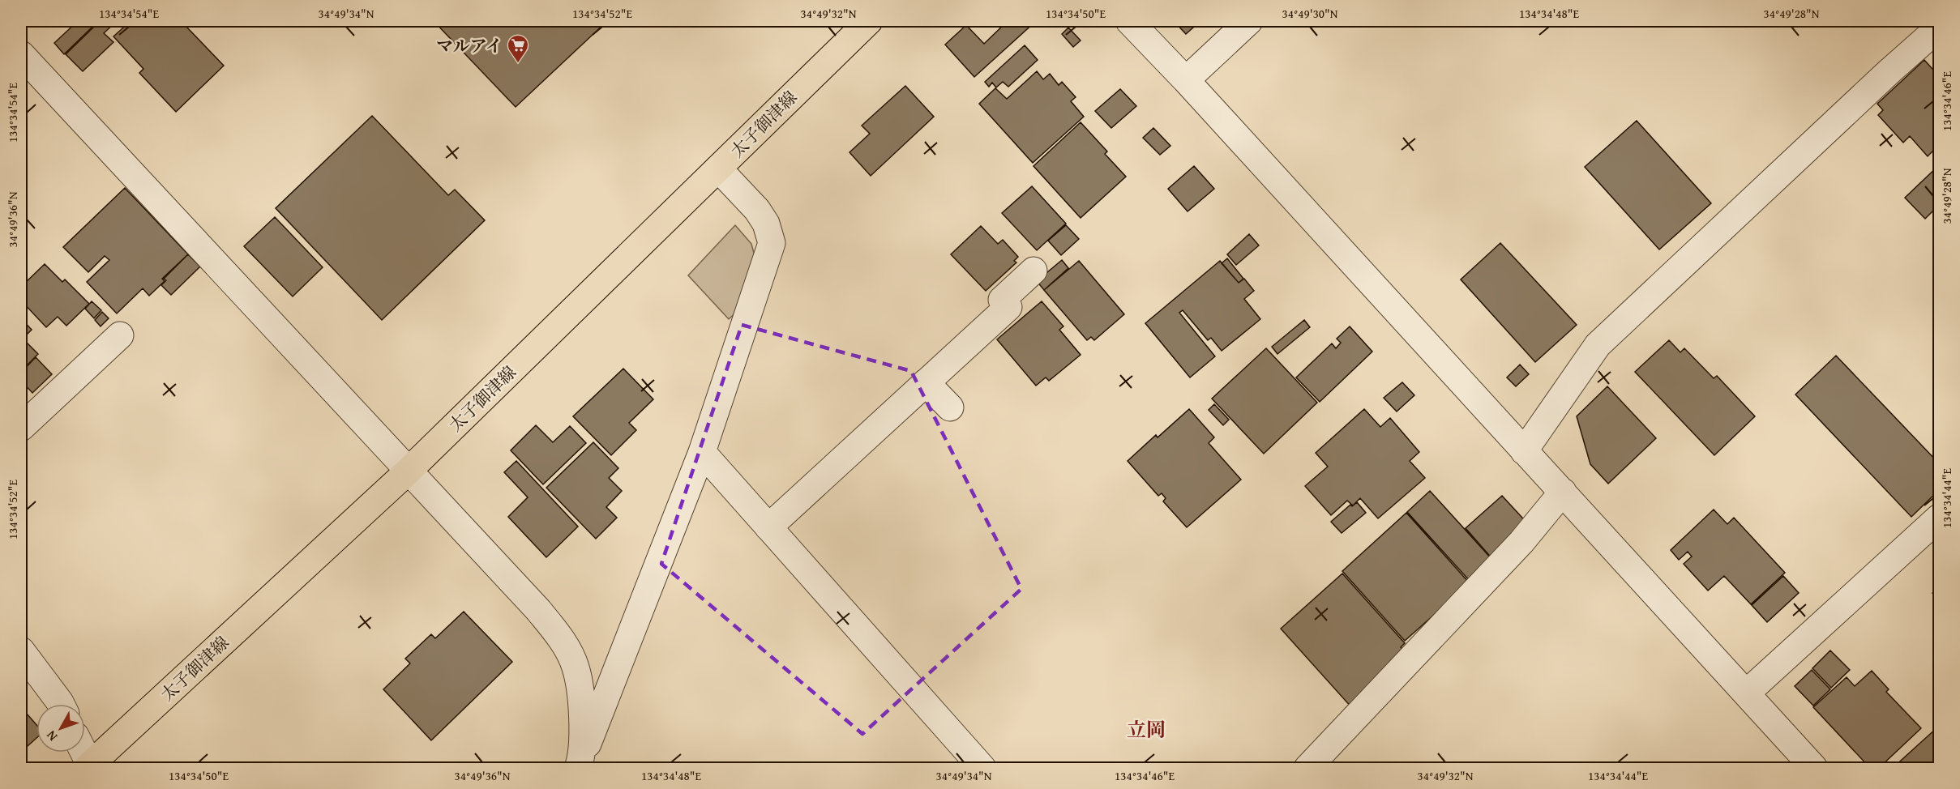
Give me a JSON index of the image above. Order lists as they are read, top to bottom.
{
  "streets": {
    "main road": ["太子御津線"]
  },
  "districts": ["立岡"],
  "places": {
    "supermarket": ["マルアイ"]
  },
  "north": "bottom left",
  "coordinates": [
    "134°34'54\"E",
    "34°49'34\"N",
    "134°34'52\"E",
    "34°49'32\"N",
    "134°34'50\"E",
    "34°49'30\"N",
    "134°34'48\"E",
    "34°49'28\"N",
    "134°34'46\"E",
    "34°49'36\"N",
    "134°34'44\"E"
  ]
}
